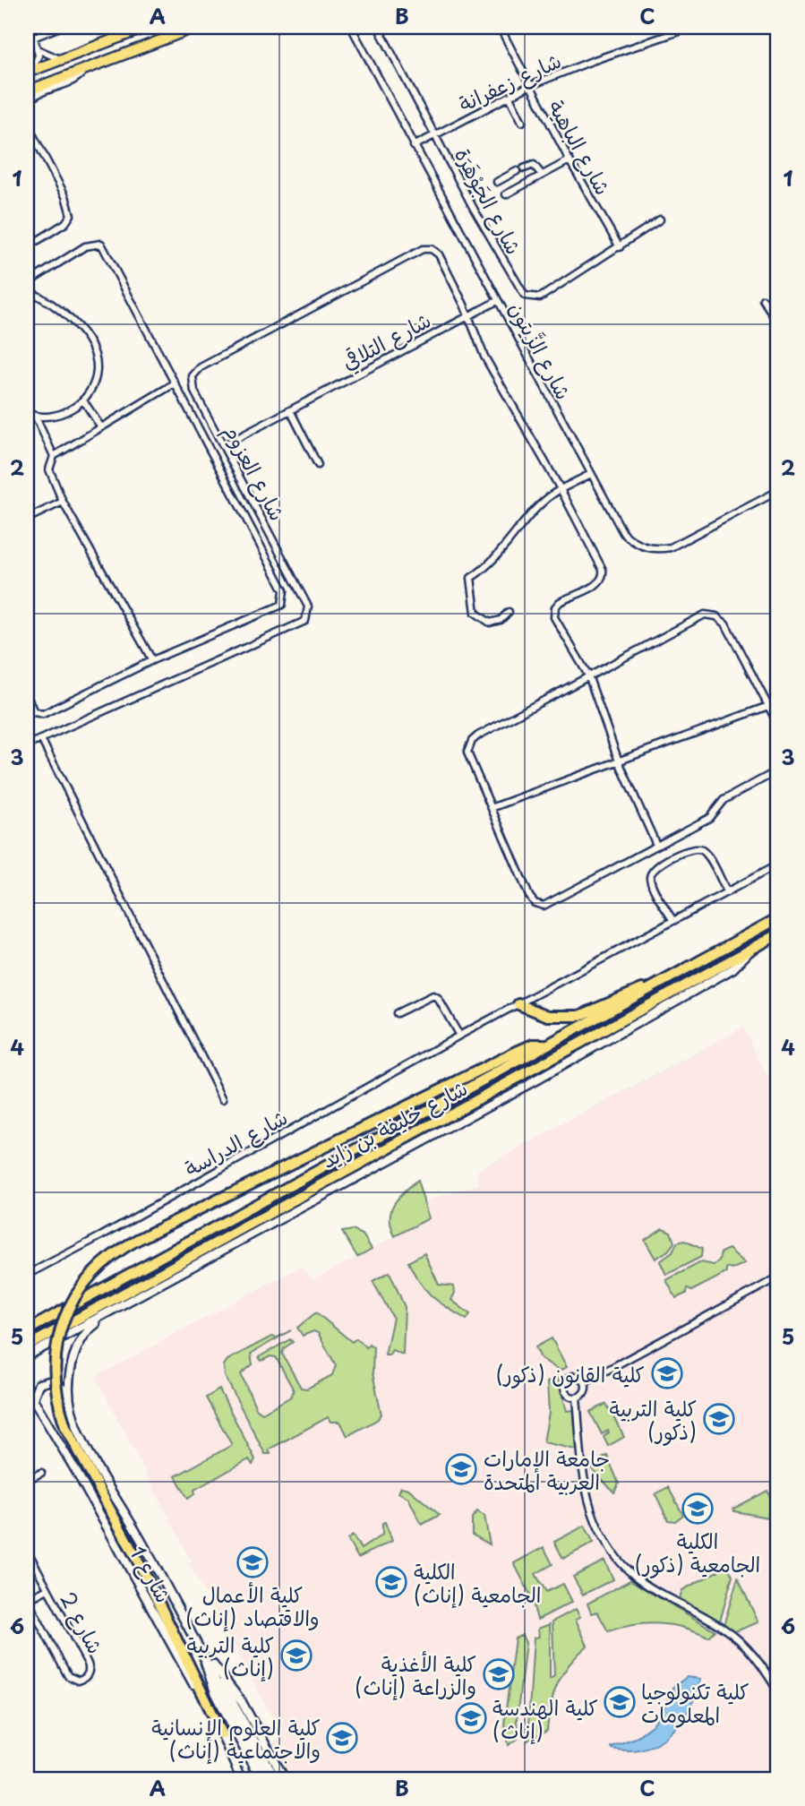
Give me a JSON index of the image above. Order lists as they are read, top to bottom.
{
  "streets": {
    "highway": ["شارع خليفة بن زايد"],
    "street": [
      "شارع زعفرانة",
      "شارع الباهية",
      "شارع الجَوْهَرَة",
      "شارع التلاقي",
      "شارع الزَّيتون",
      "شارع العزوم",
      "شارع الدراسة",
      "شارع 1",
      "شارع 2"
    ]
  },
  "crossings": [
    ["شارع زعفرانة", "شارع الباهية"],
    ["شارع زعفرانة", "شارع الجَوْهَرَة"],
    ["شارع زعفرانة", "شارع الزَّيتون"],
    ["شارع الباهية", "شارع الجَوْهَرَة"],
    ["شارع التلاقي", "شارع الزَّيتون"],
    ["شارع التلاقي", "شارع العزوم"]
  ],
  "places": {
    "school or university": [
      "كلية القانون (ذكور)",
      "كلية التربية (ذكور)",
      "جامعة الإمارات العربية المتحدة",
      "الكلية الجامعية (ذكور)",
      "كلية الأعمال والاقتصاد (إناث)",
      "الكلية الجامعية (إناث)",
      "كلية التربية (إناث)",
      "كلية الأغذية والزراعة (إناث)",
      "كلية تكنولوجيا المعلومات",
      "كلية الهندسة (إناث)",
      "كلية العلوم الإنسانية والاجتماعية (إناث)"
    ]
  },
  "grid": {
    "columns": ["A", "B", "C"],
    "rows": [
      "1",
      "2",
      "3",
      "4",
      "5",
      "6"
    ]
  }
}
